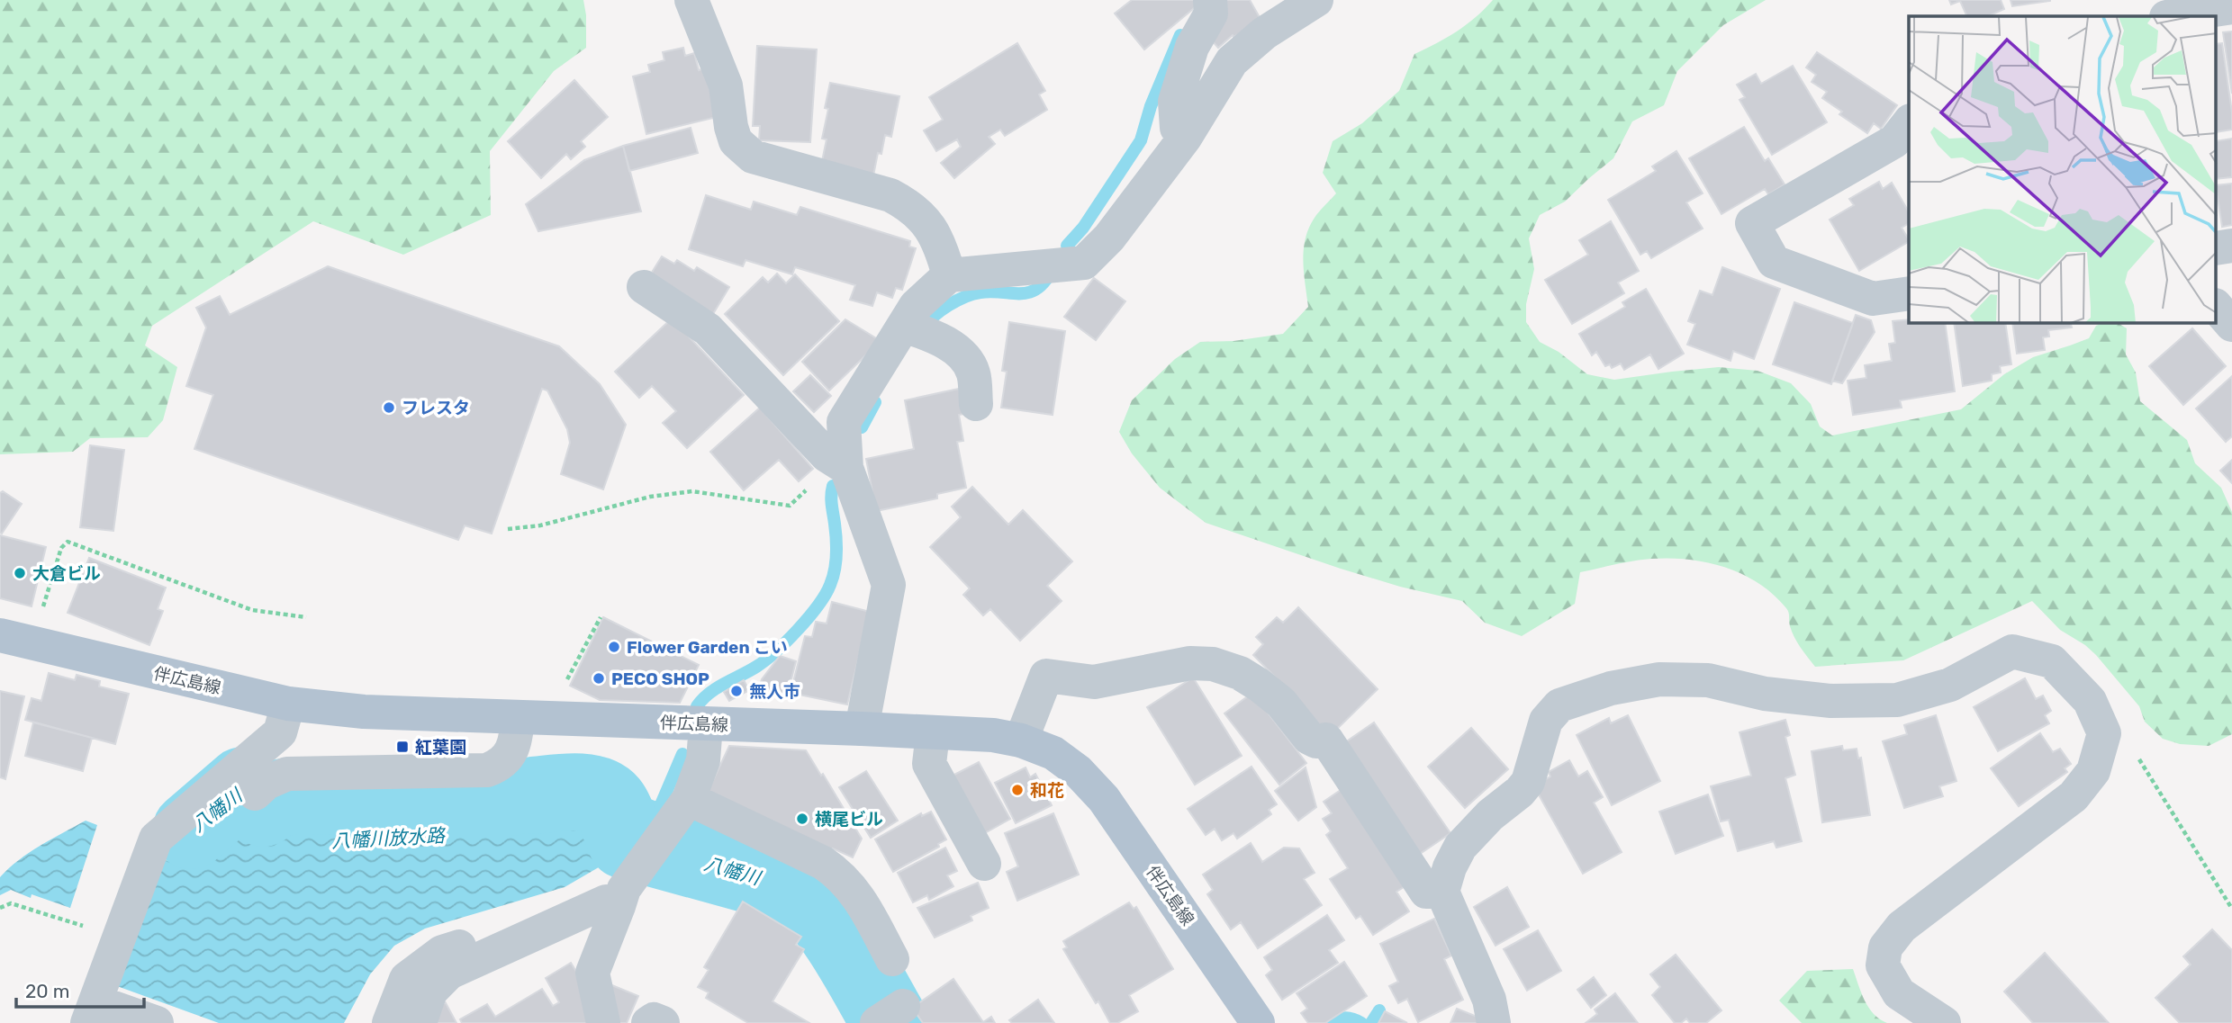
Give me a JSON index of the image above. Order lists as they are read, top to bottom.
{
  "streets": {
    "main road": ["伴広島線"]
  },
  "water": ["八幡川", "八幡川放水路"],
  "places": {
    "other": [
      "フレスタ",
      "大倉ビル",
      "Flower Garden こい",
      "PECO SHOP",
      "無人市",
      "和花",
      "横尾ビル"
    ],
    "transit": ["紅葉園"]
  },
  "scale_bar": "20 m"
}
